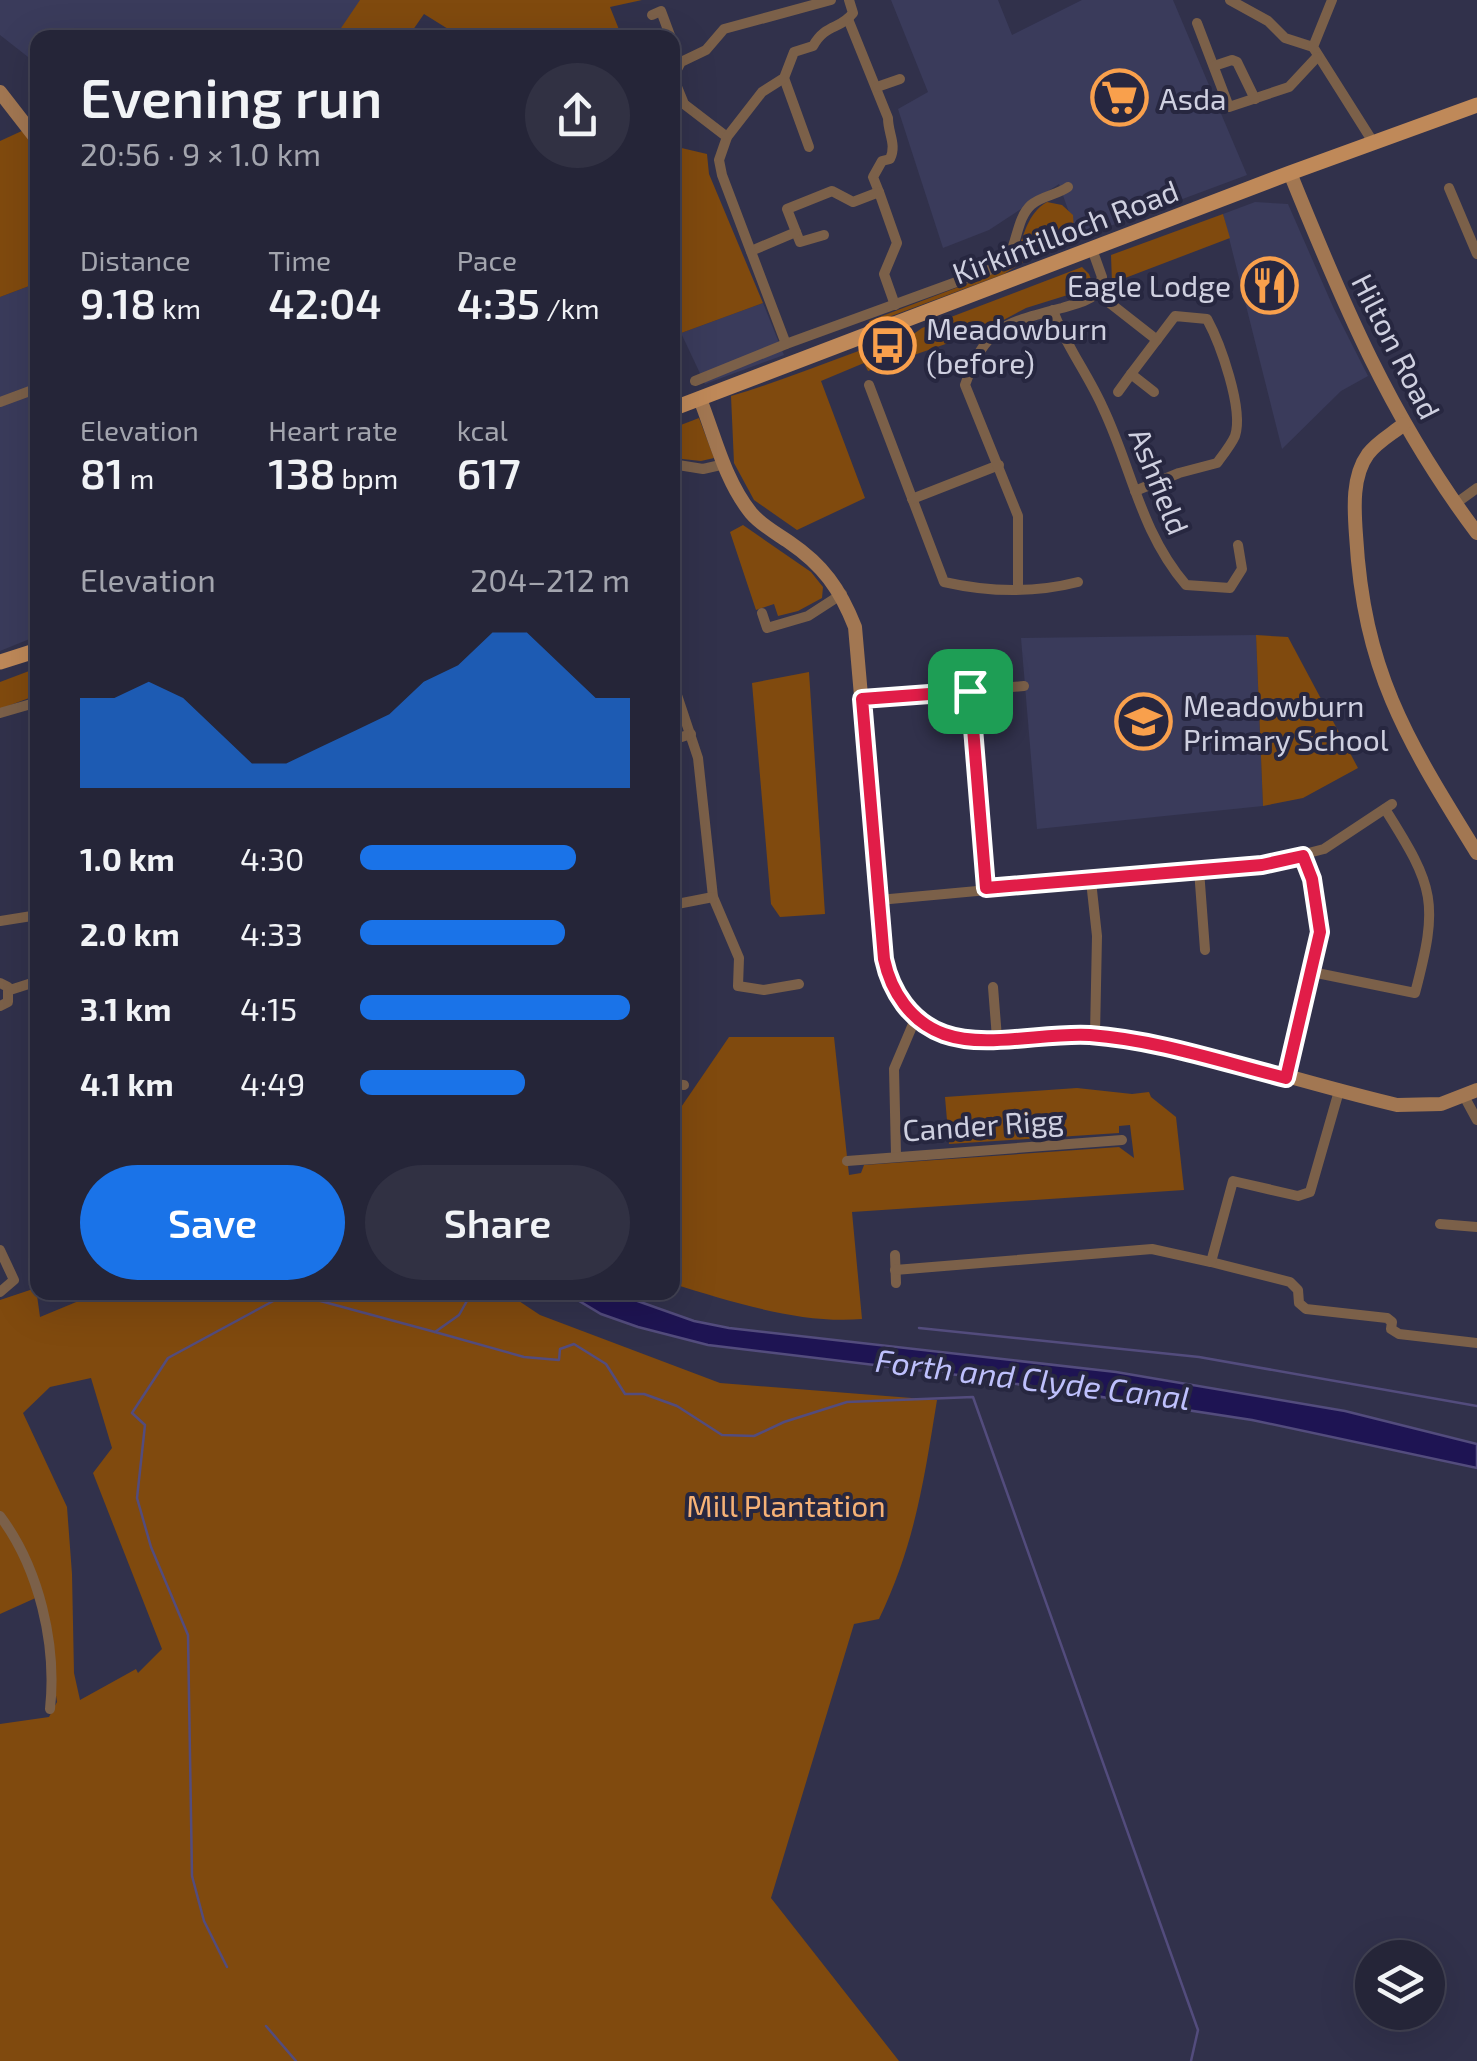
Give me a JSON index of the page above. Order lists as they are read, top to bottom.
{
  "streets": {
    "main road": ["Kirkintilloch Road"],
    "street": ["Hilton Road", "Ashfield", "Cander Rigg"]
  },
  "crossings": [
    ["Kirkintilloch Road", "Hilton Road"]
  ],
  "water": ["Forth and Clyde Canal"],
  "parks": ["Mill Plantation"],
  "places": {
    "supermarket": ["Asda"],
    "restaurant": ["Eagle Lodge"],
    "bus stop": ["Meadowburn (before)"],
    "school or university": ["Meadowburn Primary School"]
  },
  "page": {
    "heading": ["Evening run", "20:56 · 9 × 1.0 km"],
    "stats": [
      ["Distance", "9.18 km"],
      ["Time", "42:04"],
      ["Pace", "4:35 /km"],
      ["Elevation", "81 m"],
      ["Heart rate", "138 bpm"],
      ["kcal", "617"]
    ],
    "chart": ["Elevation", "204–212 m"],
    "list": [
      {
        "name": "1.0 km",
        "note": "4:30"
      },
      {
        "name": "2.0 km",
        "note": "4:33"
      },
      {
        "name": "3.1 km",
        "note": "4:15"
      },
      {
        "name": "4.1 km",
        "note": "4:49"
      }
    ],
    "buttons": ["Save", "Share"]
  }
}
